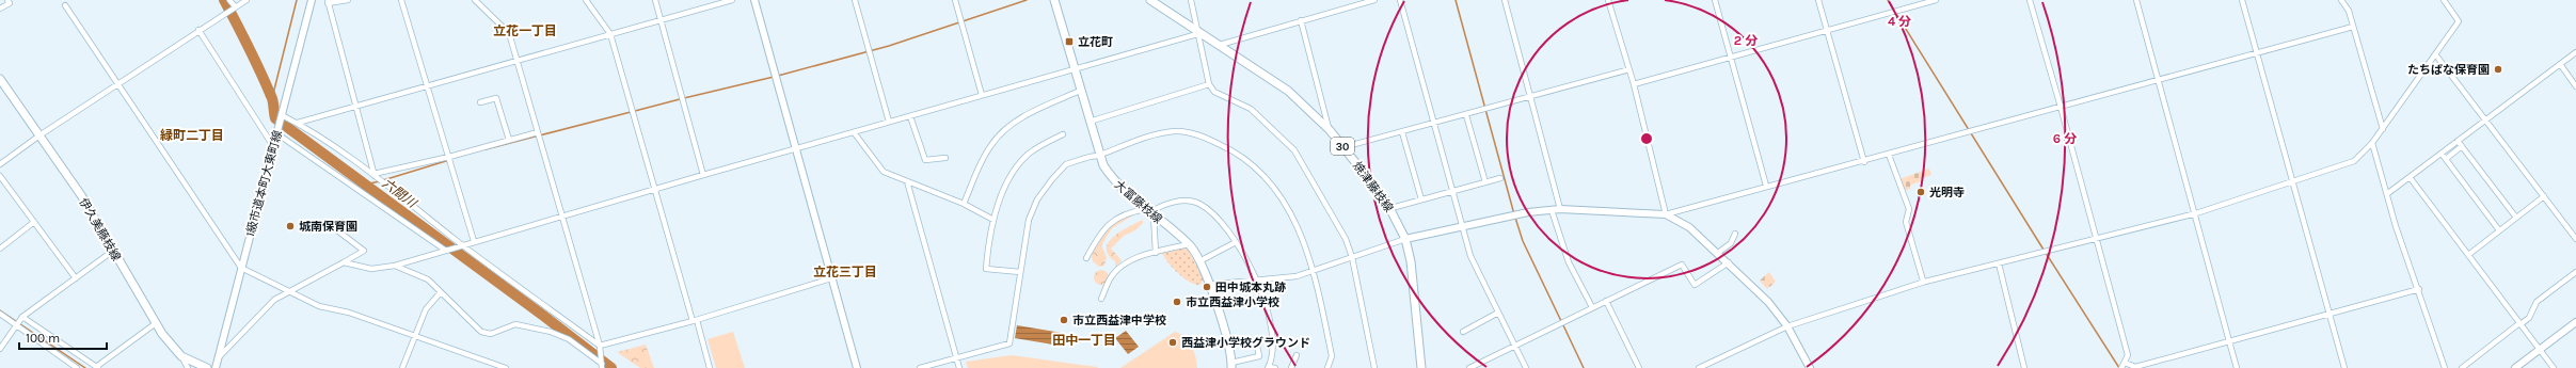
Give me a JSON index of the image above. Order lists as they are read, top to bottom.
{
  "streets": {
    "main road": [
      "30",
      "焼津藤枝線",
      "大富藤枝線",
      "伊久美藤枝線"
    ],
    "street": ["1級市道本町大東町線"]
  },
  "districts": [
    "立花一丁目",
    "緑町二丁目",
    "立花三丁目",
    "田中一丁目"
  ],
  "water": ["六間川"],
  "places": {
    "transit": ["立花町"],
    "other": [
      "たちばな保育園",
      "光明寺",
      "城南保育園",
      "田中城本丸跡",
      "市立西益津小学校",
      "市立西益津中学校",
      "西益津小学校グラウンド"
    ]
  },
  "scale_bar": "100 m",
  "rings": ["4 分", "2 分", "6 分"]
}
